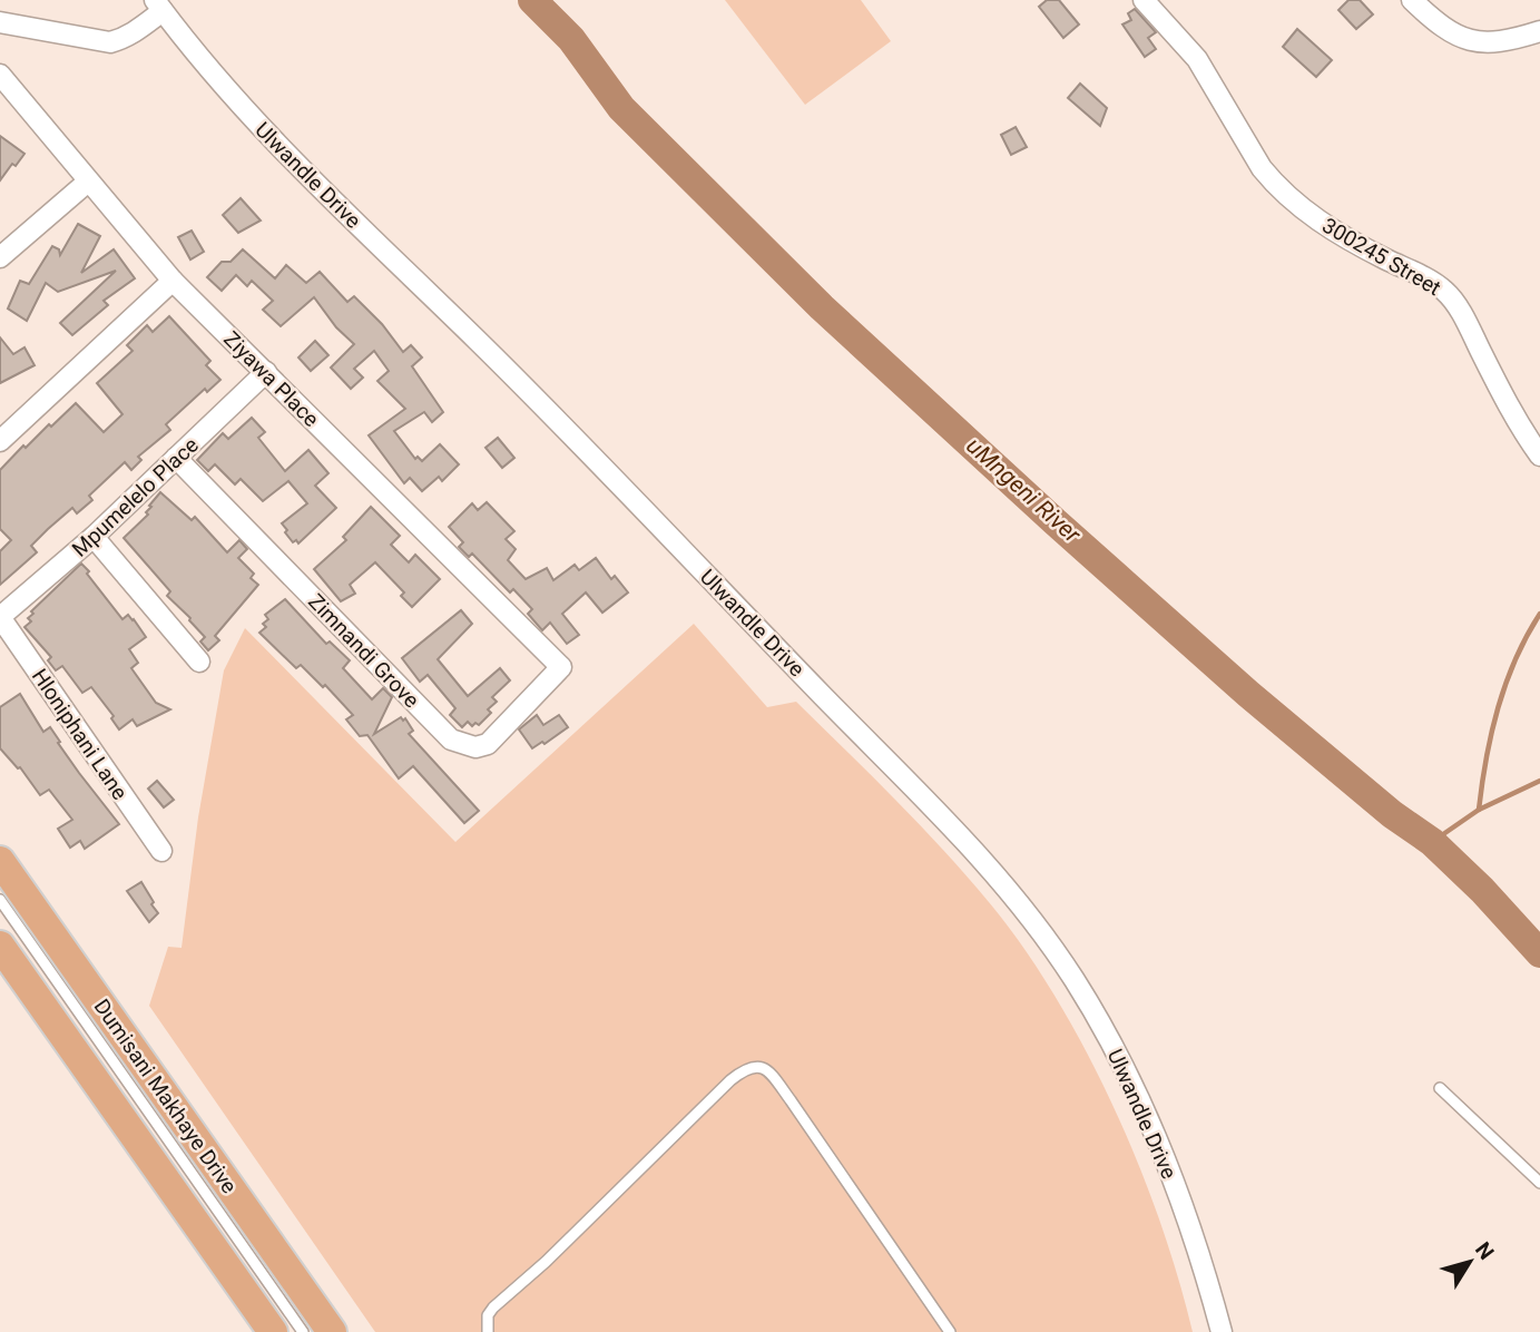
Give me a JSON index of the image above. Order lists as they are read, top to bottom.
{
  "streets": {
    "main road": ["Dumisani Makhaye Drive"],
    "street": [
      "Ulwandle Drive",
      "300245 Street",
      "Ziyawa Place",
      "Mpumelelo Place",
      "Zimnandi Grove",
      "Hloniphani Lane"
    ]
  },
  "crossings": [
    ["Ziyawa Place", "Mpumelelo Place"],
    ["Ziyawa Place", "Zimnandi Grove"],
    ["Mpumelelo Place", "Zimnandi Grove"],
    ["Mpumelelo Place", "Hloniphani Lane"]
  ],
  "water": ["uMngeni River"],
  "north": "top right"
}
